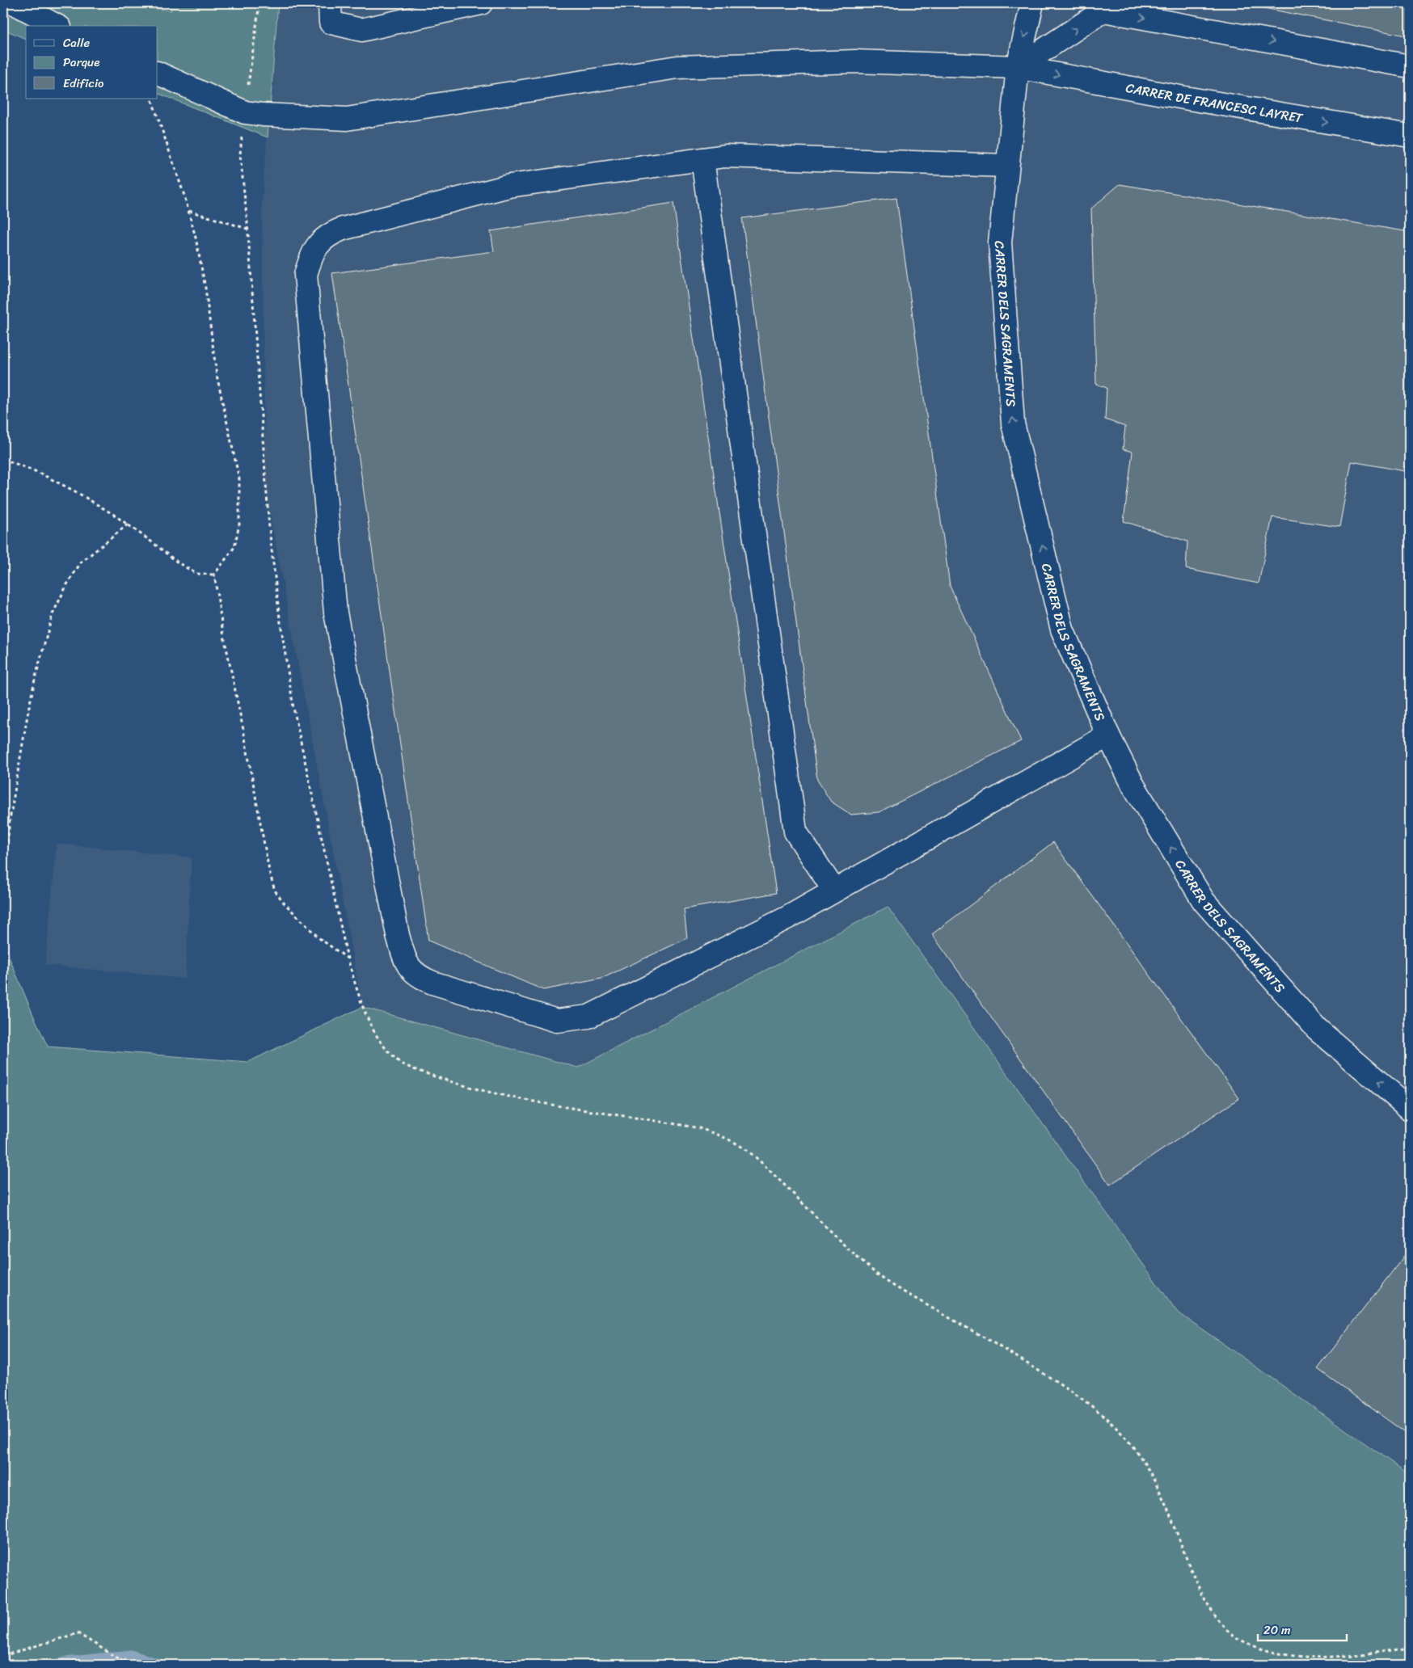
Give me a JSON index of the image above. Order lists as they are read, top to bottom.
{
  "streets": {
    "street": ["CARRER DE FRANCESC LAYRET", "CARRER DELS SAGRAMENTS"]
  },
  "crossings": [
    ["CARRER DE FRANCESC LAYRET", "CARRER DELS SAGRAMENTS"]
  ],
  "one_way": ["CARRER DELS SAGRAMENTS"],
  "legend": ["Calle", "Parque", "Edificio"],
  "scale_bar": "20 m"
}
